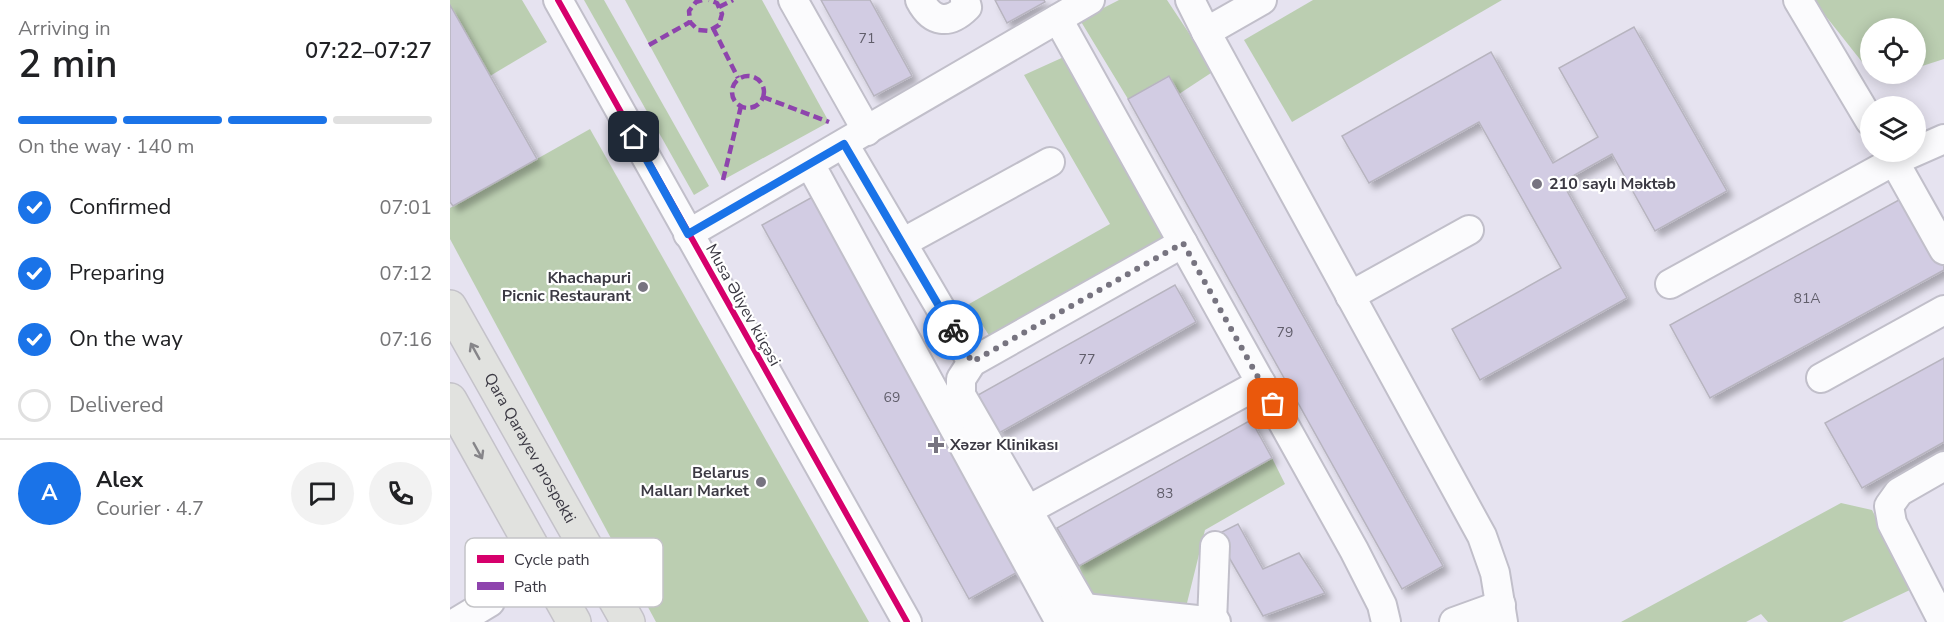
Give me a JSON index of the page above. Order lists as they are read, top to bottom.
{
  "streets": {
    "main road": ["Qara Qarayev prospekti"],
    "street": ["Musa Əliyev küçəsi"]
  },
  "places": {
    "other": ["210 saylı Məktəb", "Khachapuri Picnic Restaurant", "Belarus Malları Market"],
    "health": ["Xəzər Klinikası"]
  },
  "house_numbers": [
    "71",
    "81A",
    "79",
    "77",
    "69",
    "83"
  ],
  "legend": ["Cycle path", "Path"],
  "page": {
    "heading": ["2 min", "Arriving in", "07:22–07:27"],
    "panel": ["Alex", "Courier · 4.7"],
    "bar": "On the way · 140 m",
    "list": [
      ["Confirmed", "07:01"],
      ["Preparing", "07:12"],
      ["On the way", "07:16"],
      "Delivered"
    ],
    "round": "A"
  }
}
